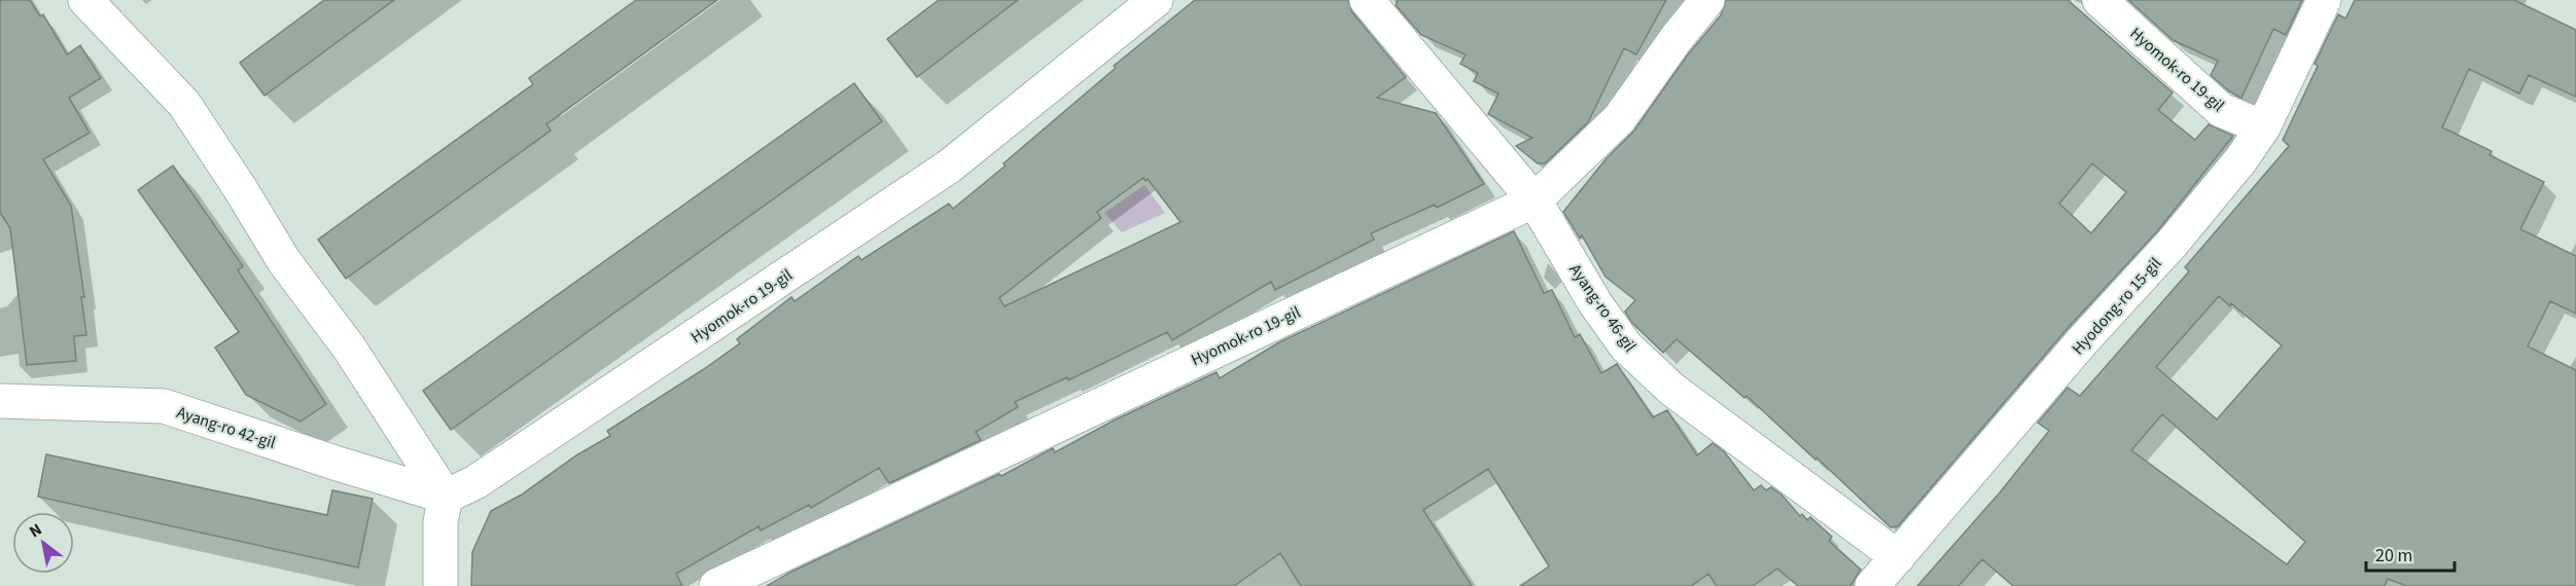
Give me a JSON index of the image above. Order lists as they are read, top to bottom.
{
  "streets": {
    "street": [
      "Hyomok-ro 19-gil",
      "Hyodong-ro 15-gil",
      "Ayang-ro 46-gil",
      "Ayang-ro 42-gil"
    ]
  },
  "crossings": [
    ["Hyomok-ro 19-gil", "Hyodong-ro 15-gil"],
    ["Hyomok-ro 19-gil", "Ayang-ro 46-gil"],
    ["Hyomok-ro 19-gil", "Ayang-ro 42-gil"],
    ["Hyodong-ro 15-gil", "Ayang-ro 46-gil"]
  ],
  "scale_bar": "20 m",
  "north": "top left"
}
